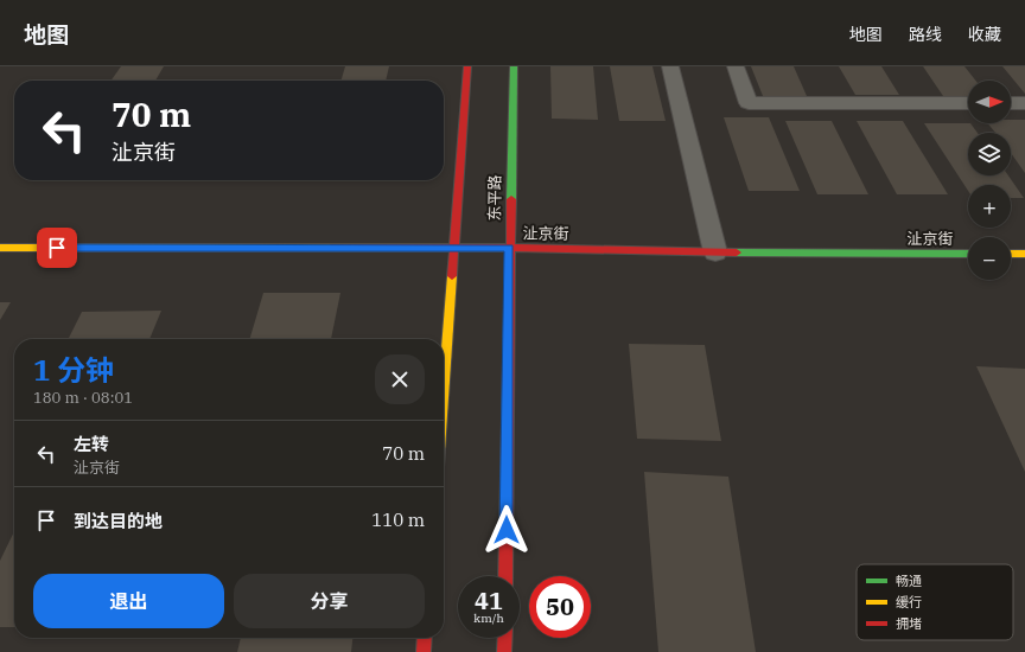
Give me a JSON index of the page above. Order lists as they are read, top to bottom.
{
  "streets": {
    "main road": ["东平路", "沚京街"]
  },
  "crossings": [
    ["东平路", "沚京街"]
  ],
  "legend": ["畅通", "缓行", "拥堵"],
  "north": "right",
  "page": {
    "header": "地图",
    "nav": ["地图", "路线", "收藏"],
    "map_buttons": ["+", "−"],
    "turn": ["70 m", "沚京街"],
    "heading": ["1 分钟", "180 m · 08:01"],
    "list": [
      {
        "name": "左转",
        "note": "沚京街",
        "value": "70 m"
      },
      {
        "name": "到达目的地",
        "value": "110 m"
      }
    ],
    "buttons": ["退出", "分享"],
    "speed": "41 km/h",
    "limit": "50"
  }
}
